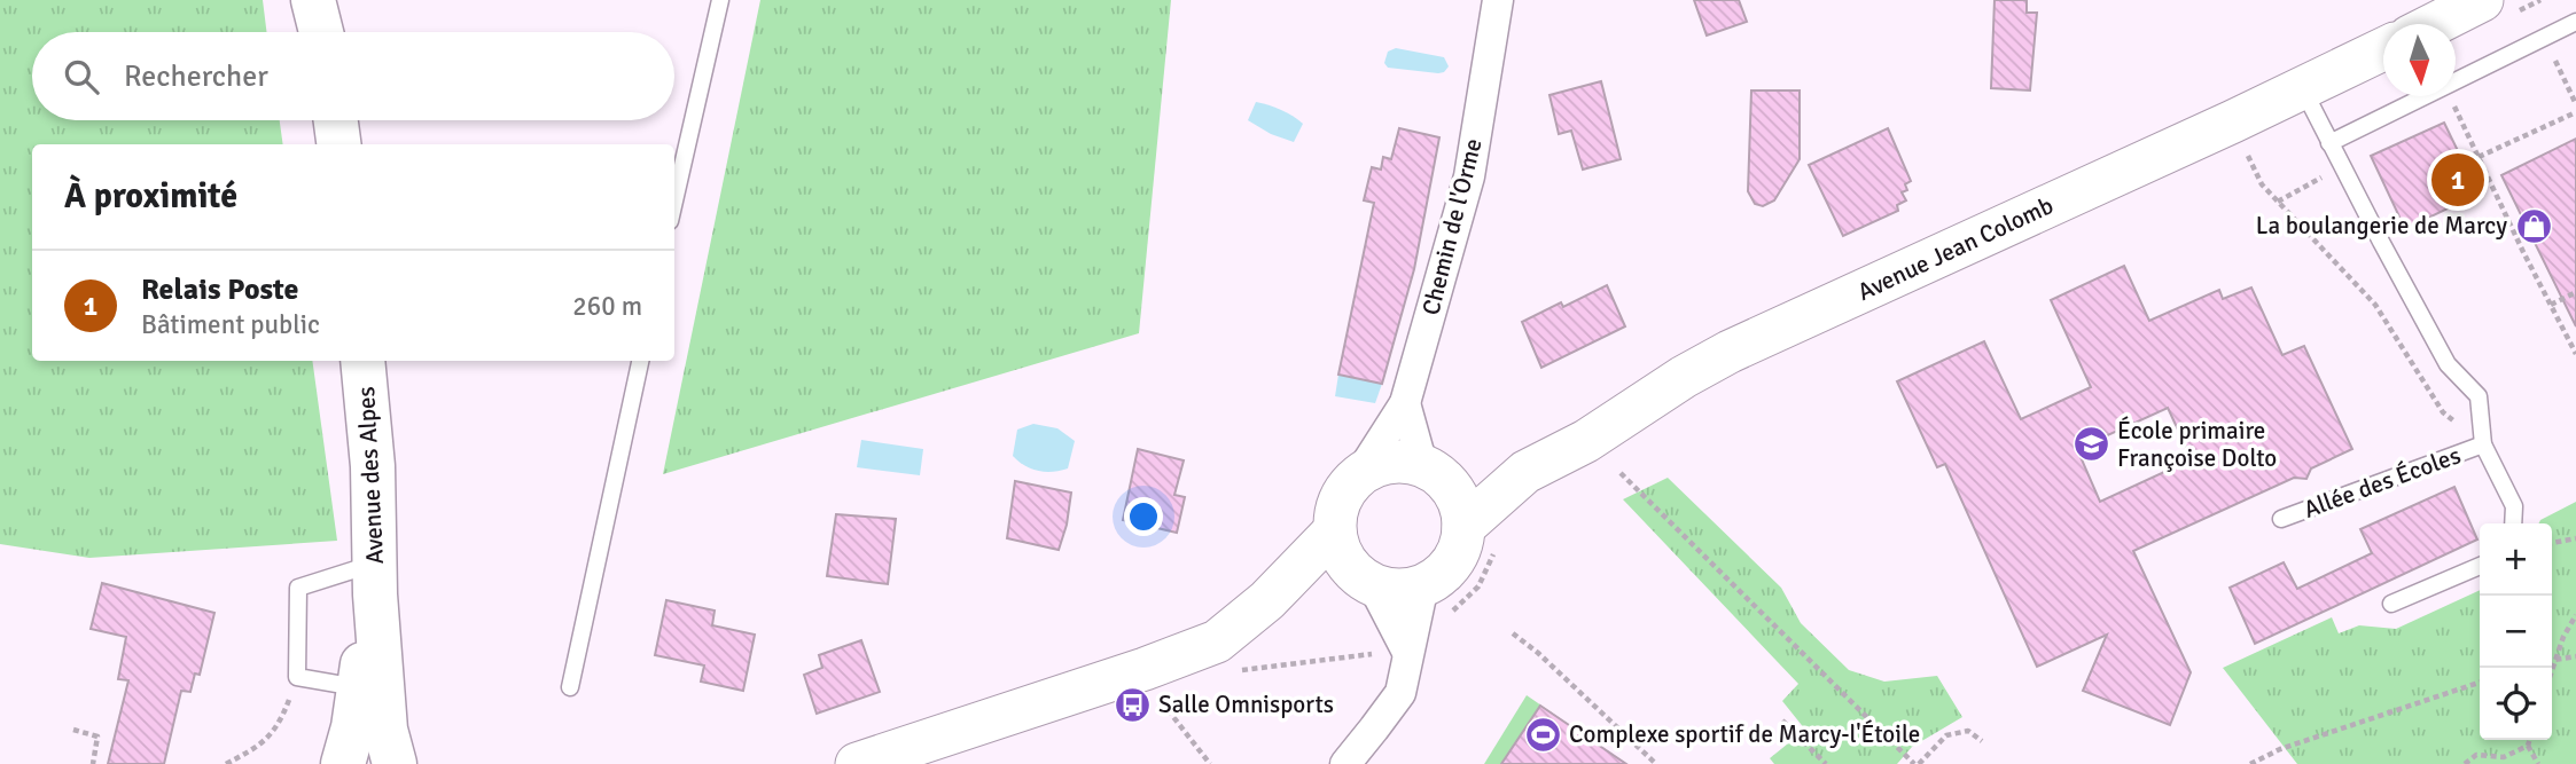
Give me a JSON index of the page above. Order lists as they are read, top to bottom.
{
  "streets": {
    "main road": ["Avenue des Alpes"],
    "street": ["Chemin de l'Orme", "Avenue Jean Colomb"],
    "lane": ["Allée des Écoles"]
  },
  "crossings": [
    ["Chemin de l'Orme", "Avenue Jean Colomb"],
    ["Avenue Jean Colomb", "Allée des Écoles"]
  ],
  "places": {
    "shop": ["La boulangerie de Marcy"],
    "school or university": ["École primaire Françoise Dolto"],
    "bus stop": ["Salle Omnisports"],
    "sports": ["Complexe sportif de Marcy-l'Étoile"]
  },
  "north": "bottom",
  "page": {
    "search": "Rechercher",
    "heading": "À proximité",
    "pins": "1",
    "list": [
      {
        "mark": "1",
        "name": "Relais Poste",
        "note": "Bâtiment public",
        "value": "260 m"
      }
    ],
    "map_buttons": ["+", "−"]
  }
}
